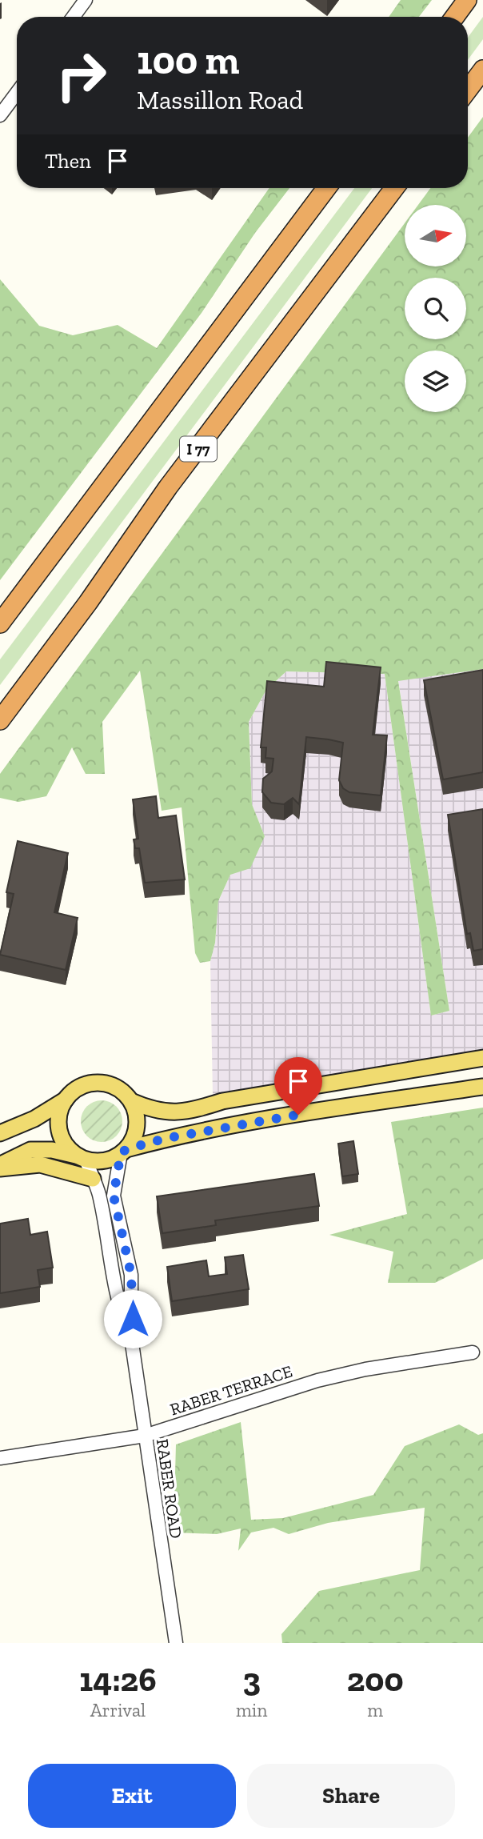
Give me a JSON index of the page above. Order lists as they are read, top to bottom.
{
  "streets": {
    "highway": ["I 77"],
    "street": ["RABER TERRACE", "RABER ROAD"]
  },
  "crossings": [
    ["RABER TERRACE", "RABER ROAD"]
  ],
  "north": "right",
  "page": {
    "turn": ["100 m", "Massillon Road"],
    "then": "Then",
    "eta": [
      "14:26",
      "Arrival",
      "3",
      "min",
      "200",
      "m"
    ],
    "buttons": ["Exit", "Share"]
  }
}
